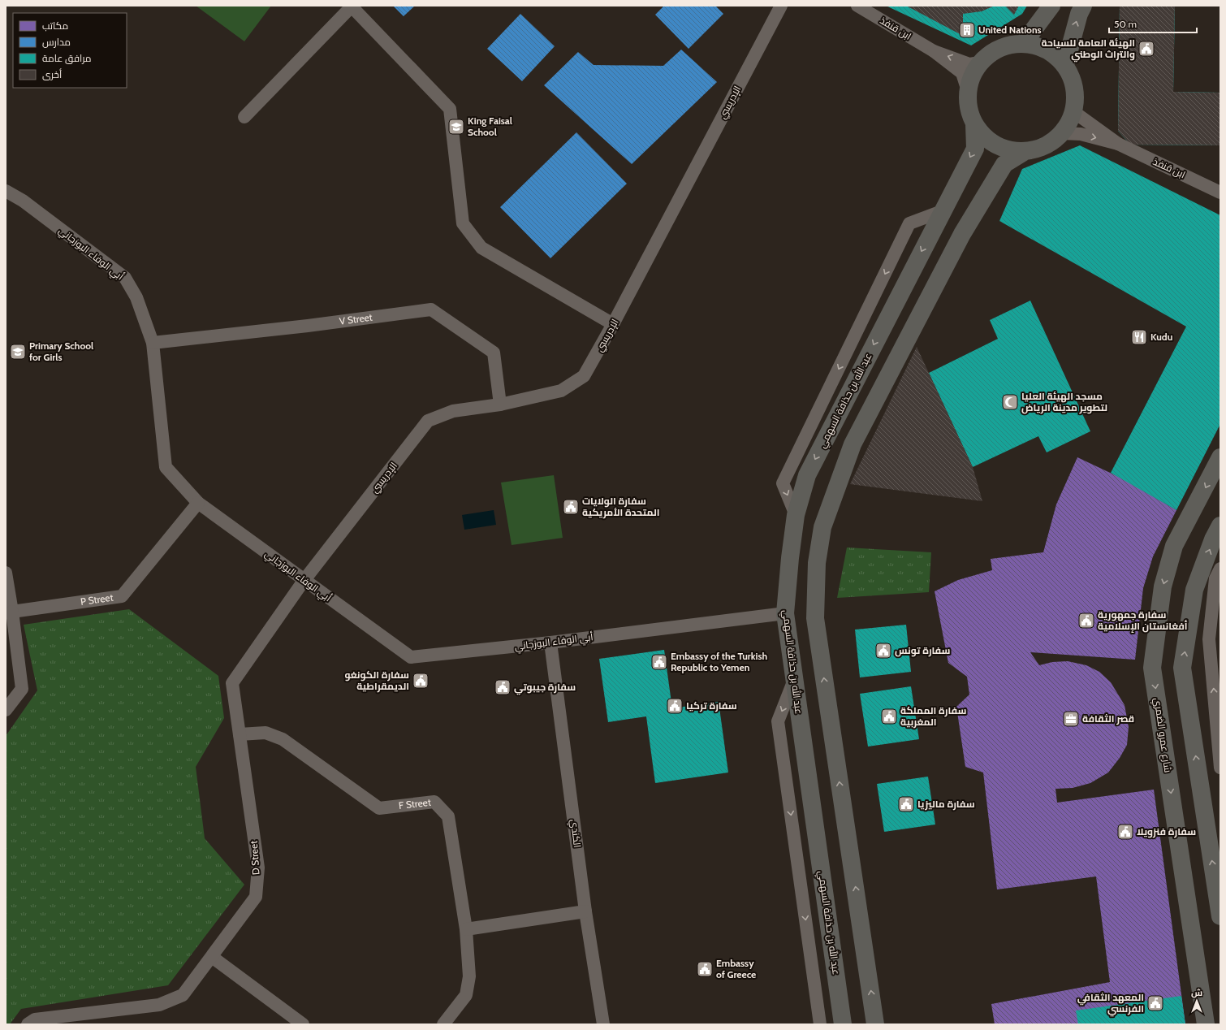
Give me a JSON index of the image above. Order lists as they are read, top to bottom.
{
  "streets": {
    "street": [
      "ابن قنفذ",
      "الإدريسي",
      "أبي الوفاء البوزجاني",
      "V Street",
      "عبد الله بن حذافة السهمي",
      "P Street",
      "شارع عمرو الضمري",
      "F Street",
      "الكندي",
      "D Street"
    ]
  },
  "crossings": [
    ["الإدريسي", "أبي الوفاء البوزجاني"],
    ["الإدريسي", "V Street"],
    ["الإدريسي", "D Street"],
    ["أبي الوفاء البوزجاني", "V Street"],
    ["أبي الوفاء البوزجاني", "عبد الله بن حذافة السهمي"],
    ["أبي الوفاء البوزجاني", "P Street"],
    ["أبي الوفاء البوزجاني", "الكندي"],
    ["أبي الوفاء البوزجاني", "D Street"],
    ["F Street", "D Street"]
  ],
  "places": {
    "building": ["United Nations"],
    "public building": [
      "الهيئة العامة للسياحة والتراث الوطني",
      "سفارة الولايات المتحدة الأمريكية",
      "سفارة جمهورية أفغانستان الإسلامية",
      "سفارة تونس",
      "Embassy of the Turkish Republic to Yemen",
      "سفارة الكونغو الديمقراطية",
      "سفارة جيبوتي",
      "سفارة تركيا",
      "سفارة المملكة المغربية",
      "سفارة ماليزيا",
      "سفارة فنزويلا",
      "Embassy of Greece",
      "المعهد الثقافي الفرنسي"
    ],
    "school or university": ["King Faisal School", "Primary School for Girls"],
    "restaurant": ["Kudu"],
    "mosque": ["مسجد الهيئة العليا لتطوير مدينة الرياض"],
    "office": ["قصر الثقافة"]
  },
  "legend": [
    "مكاتب",
    "مدارس",
    "مرافق عامة",
    "أخرى"
  ],
  "scale_bar": "50 m",
  "north": "top"
}
